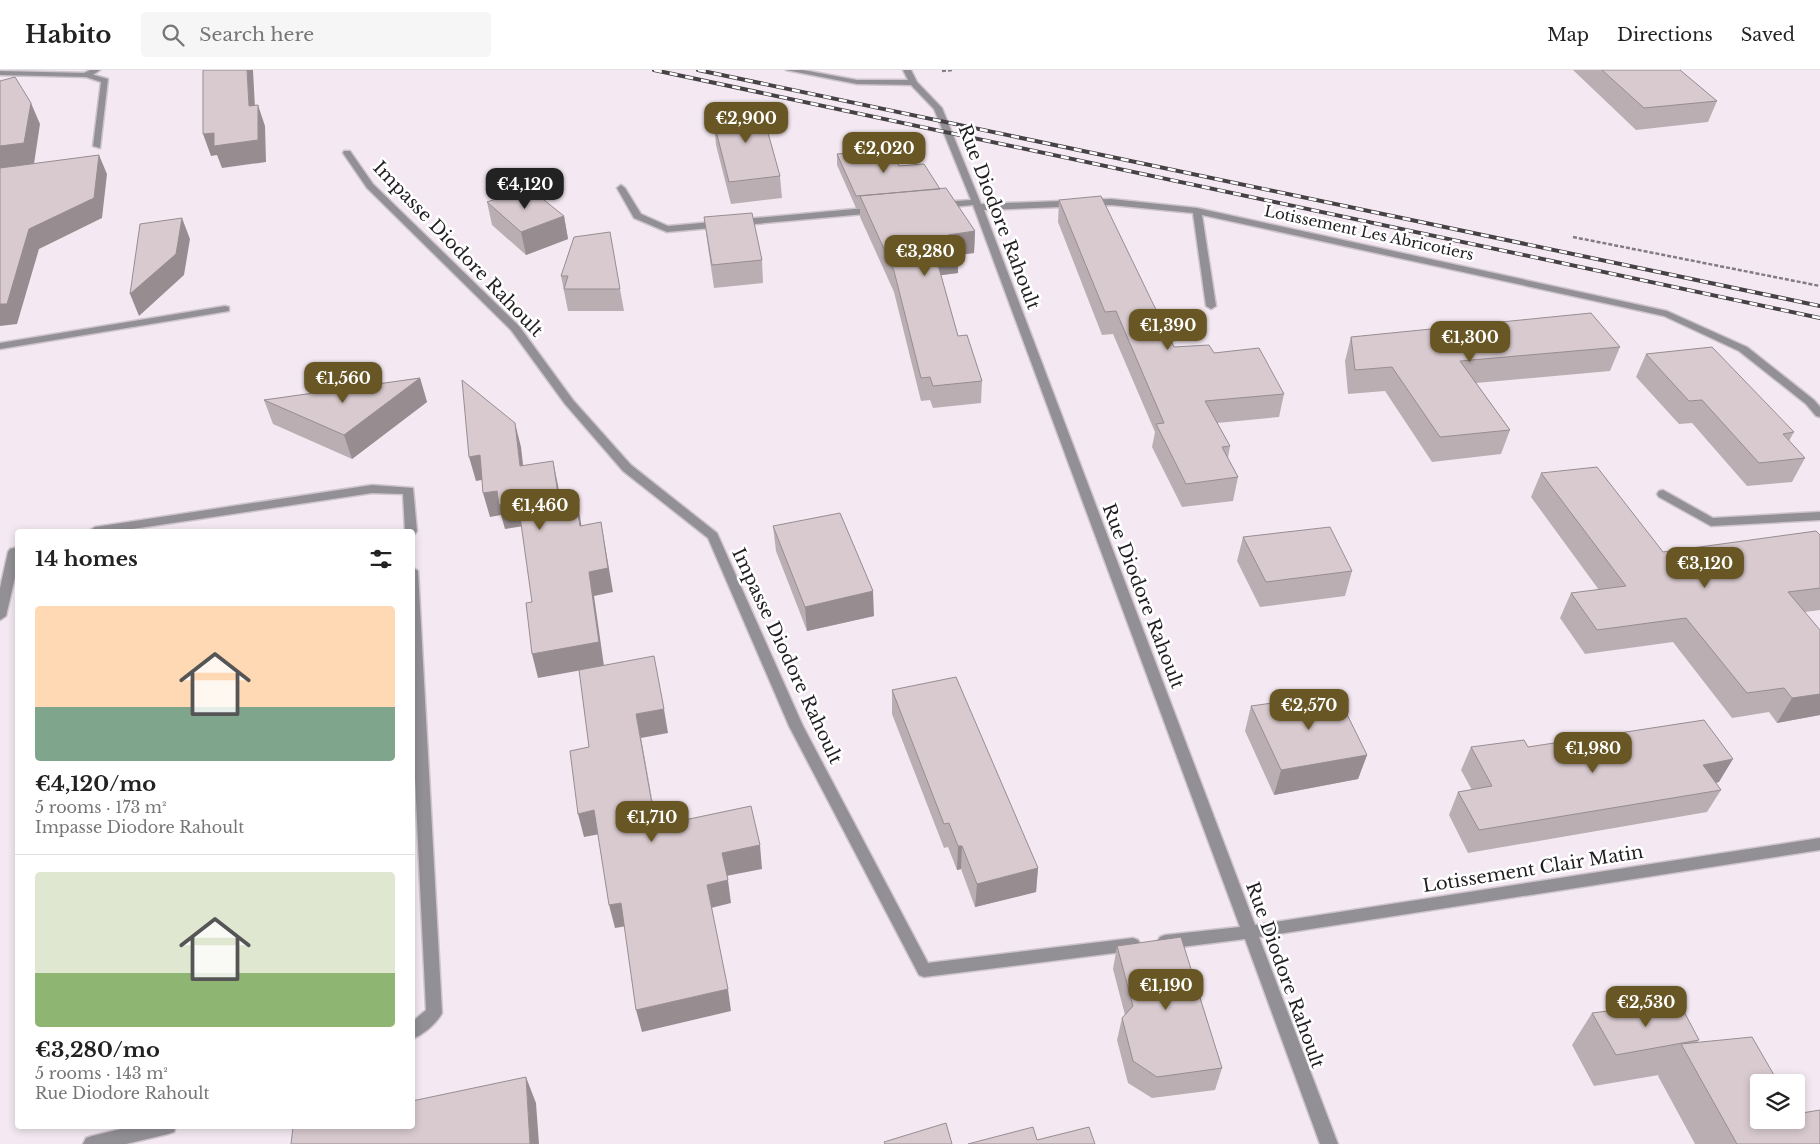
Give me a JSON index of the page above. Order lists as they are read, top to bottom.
{
  "streets": {
    "street": [
      "Rue Diodore Rahoult",
      "Lotissement Les Abricotiers",
      "Impasse Diodore Rahoult",
      "Lotissement Clair Matin"
    ]
  },
  "crossings": [
    ["Rue Diodore Rahoult", "Lotissement Les Abricotiers"],
    ["Rue Diodore Rahoult", "Impasse Diodore Rahoult"],
    ["Rue Diodore Rahoult", "Lotissement Clair Matin"],
    ["Impasse Diodore Rahoult", "Lotissement Clair Matin"]
  ],
  "page": {
    "header": "Habito",
    "search": "Search here",
    "nav": ["Map", "Directions", "Saved"],
    "price": [
      "€2,900",
      "€2,020",
      "€4,120",
      "€3,280",
      "€1,390",
      "€1,300",
      "€1,560",
      "€1,460",
      "€3,120",
      "€2,570",
      "€1,980",
      "€1,710",
      "€1,190",
      "€2,530"
    ],
    "heading": "14 homes",
    "list": [
      {
        "name": "€4,120/mo",
        "note": "5 rooms · 173 m² · Impasse Diodore Rahoult"
      },
      {
        "name": "€3,280/mo",
        "note": "5 rooms · 143 m² · Rue Diodore Rahoult"
      }
    ]
  }
}
